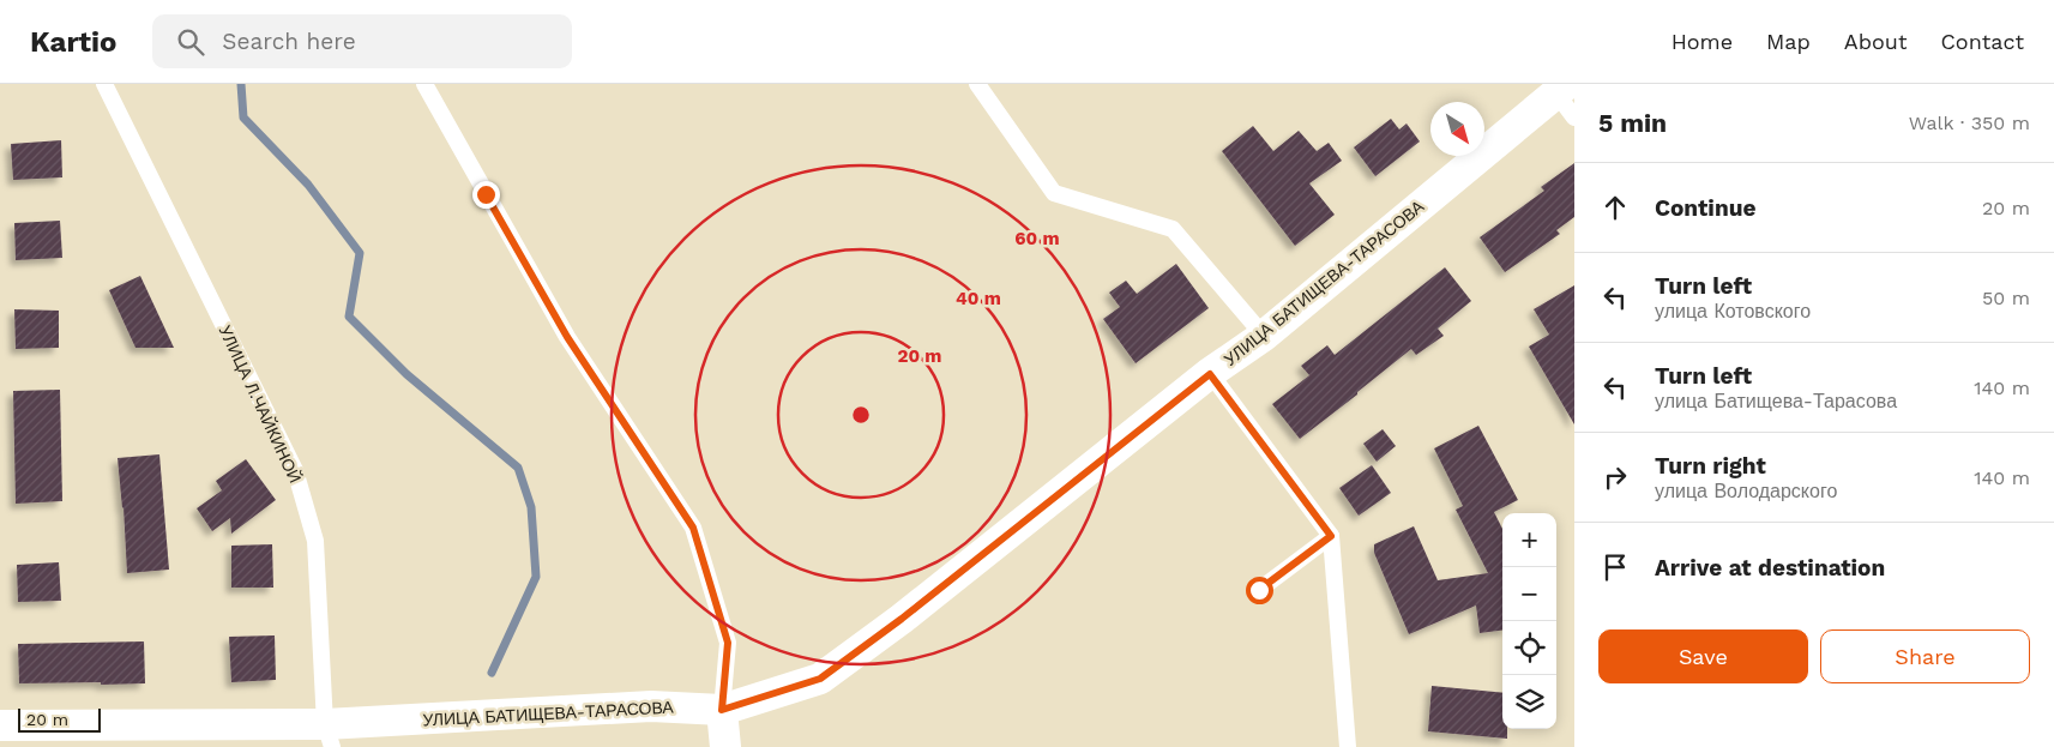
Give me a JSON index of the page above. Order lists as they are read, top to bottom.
{
  "streets": {
    "street": ["УЛИЦА БАТИЩЕВА-ТАРАСОВА"],
    "lane": ["УЛИЦА Л.ЧАЙКИНОЙ"]
  },
  "crossings": [
    ["УЛИЦА БАТИЩЕВА-ТАРАСОВА", "УЛИЦА Л.ЧАЙКИНОЙ"]
  ],
  "scale_bar": "20 m",
  "north": "bottom right",
  "page": {
    "header": "Kartio",
    "search": "Search here",
    "nav": [
      "Home",
      "Map",
      "About",
      "Contact"
    ],
    "heading": ["5 min", "Walk · 350 m"],
    "list": [
      ["Continue", "20 m"],
      ["Turn left", "улица Котовского", "50 m"],
      ["Turn left", "улица Батищева-Тарасова", "140 m"],
      ["Turn right", "улица Володарского", "140 m"],
      "Arrive at destination"
    ],
    "map_buttons": ["+", "−"],
    "buttons": ["Save", "Share"],
    "scale": "20 m"
  },
  "rings": ["60 m", "40 m", "20 m"]
}
